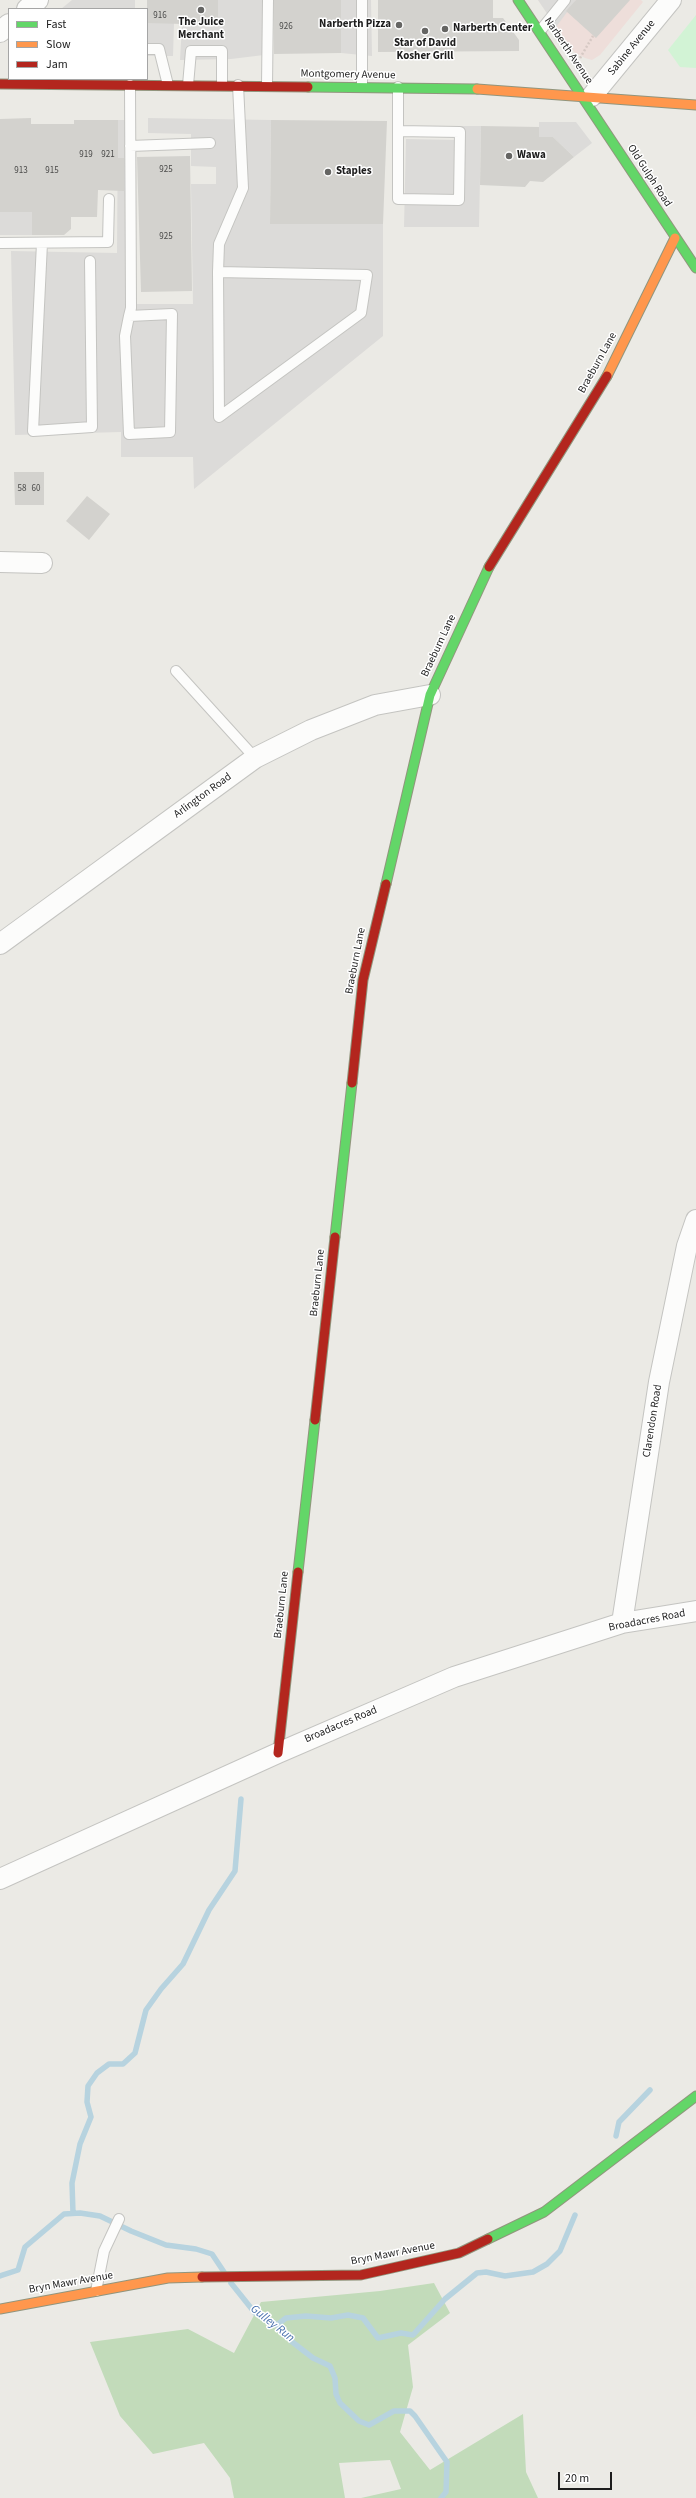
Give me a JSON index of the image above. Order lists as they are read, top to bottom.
{
  "streets": {
    "street": [
      "Sabine Avenue",
      "Narberth Avenue",
      "Montgomery Avenue",
      "Old Gulph Road",
      "Braeburn Lane",
      "Arlington Road",
      "Clarendon Road",
      "Broadacres Road",
      "Bryn Mawr Avenue"
    ]
  },
  "crossings": [
    ["Sabine Avenue", "Narberth Avenue"],
    ["Sabine Avenue", "Montgomery Avenue"],
    ["Sabine Avenue", "Old Gulph Road"],
    ["Narberth Avenue", "Montgomery Avenue"],
    ["Narberth Avenue", "Old Gulph Road"],
    ["Montgomery Avenue", "Old Gulph Road"],
    ["Old Gulph Road", "Braeburn Lane"],
    ["Braeburn Lane", "Arlington Road"],
    ["Braeburn Lane", "Broadacres Road"],
    ["Clarendon Road", "Broadacres Road"]
  ],
  "water": ["Gulley Run"],
  "places": [
    "The Juice Merchant",
    "Narberth Pizza",
    "Narberth Center",
    "Star of David Kosher Grill",
    "Wawa",
    "Staples"
  ],
  "house_numbers": [
    "916",
    "926",
    "919",
    "921",
    "925",
    "913",
    "915",
    "925",
    "58",
    "60"
  ],
  "legend": ["Fast", "Slow", "Jam"],
  "scale_bar": "20 m"
}
